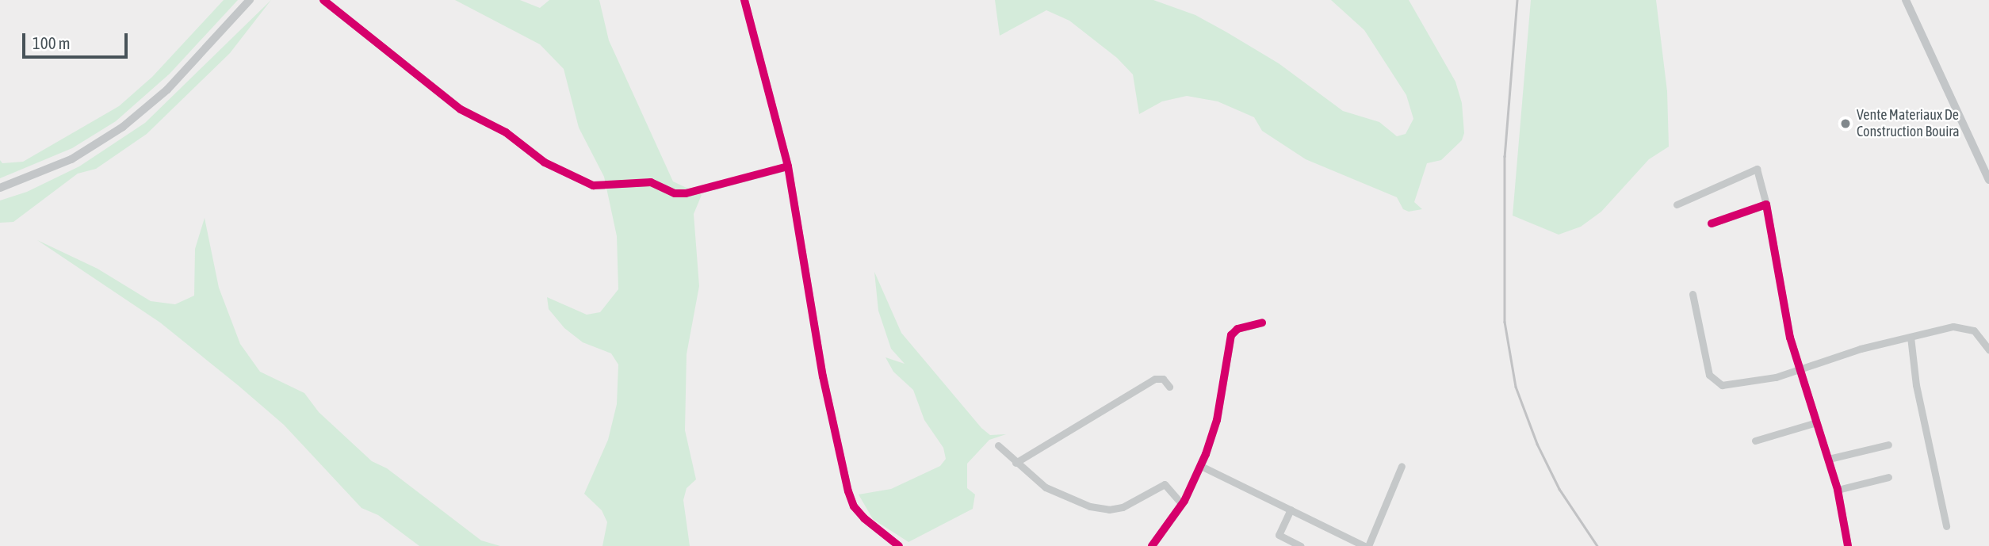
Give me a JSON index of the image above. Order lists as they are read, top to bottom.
{
  "places": ["Vente Materiaux De Construction Bouira"],
  "scale_bar": "100 m"
}
